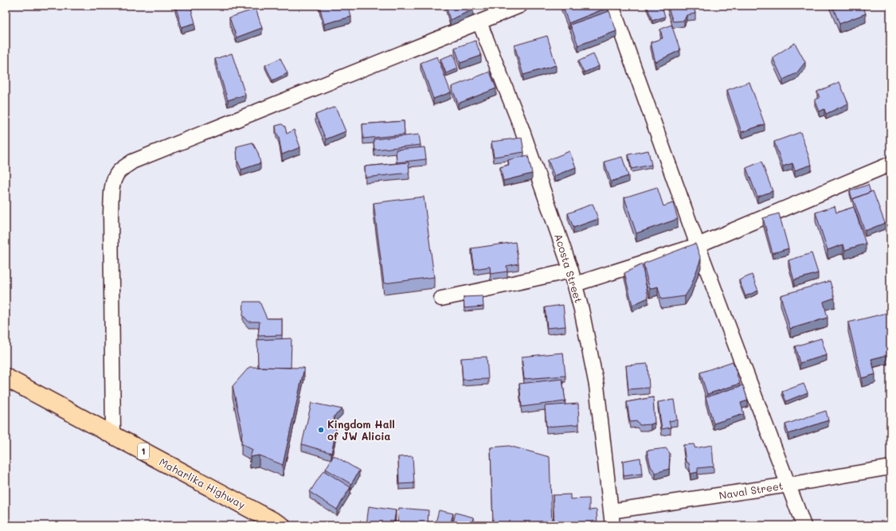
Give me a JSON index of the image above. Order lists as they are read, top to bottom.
{
  "streets": {
    "main road": ["1", "Maharlika Highway"],
    "street": ["Acosta Street", "Naval Street"]
  },
  "crossings": [
    ["Acosta Street", "Naval Street"]
  ],
  "places": ["Kingdom Hall of JW Alicia"]
}
